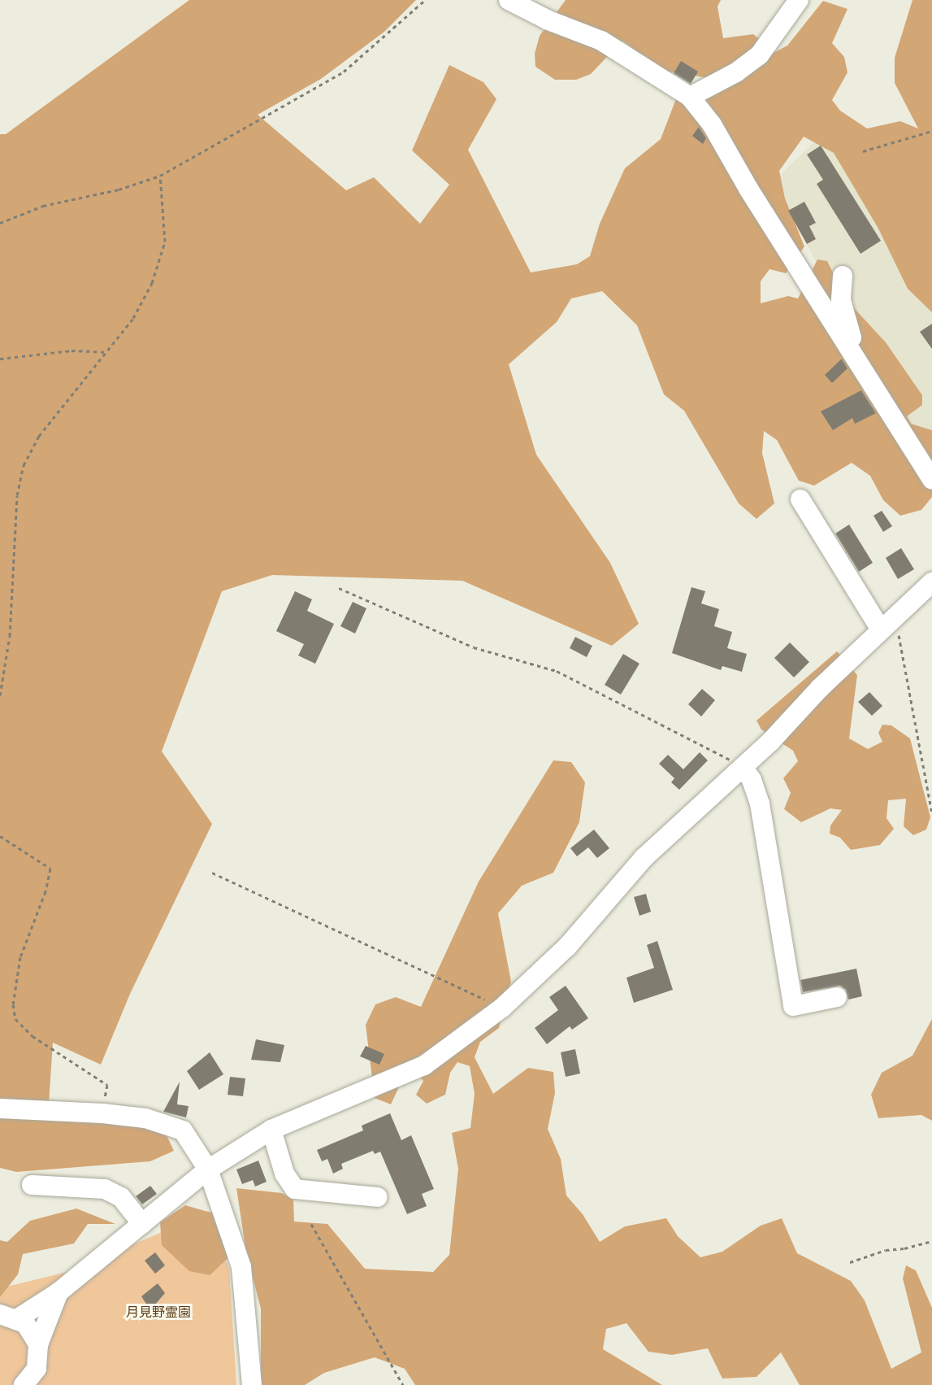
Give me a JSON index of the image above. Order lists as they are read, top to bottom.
{
  "parks": ["月見野霊園"]
}
